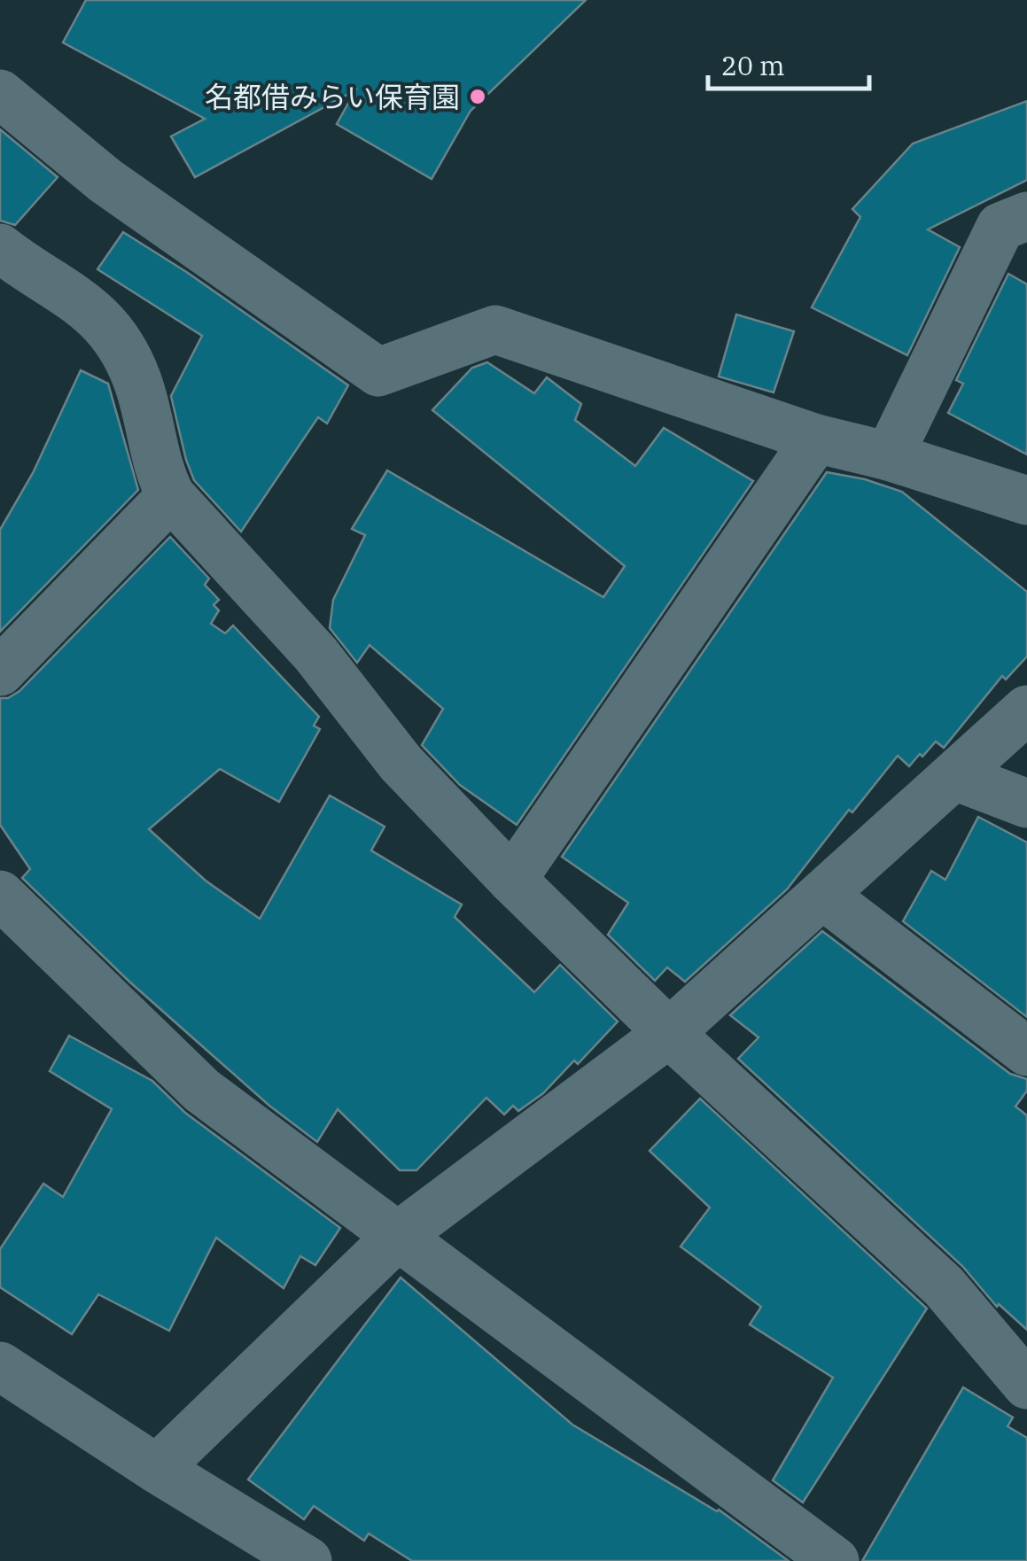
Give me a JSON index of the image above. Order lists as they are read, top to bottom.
{
  "places": ["名都借みらい保育園"],
  "scale_bar": "20 m"
}
